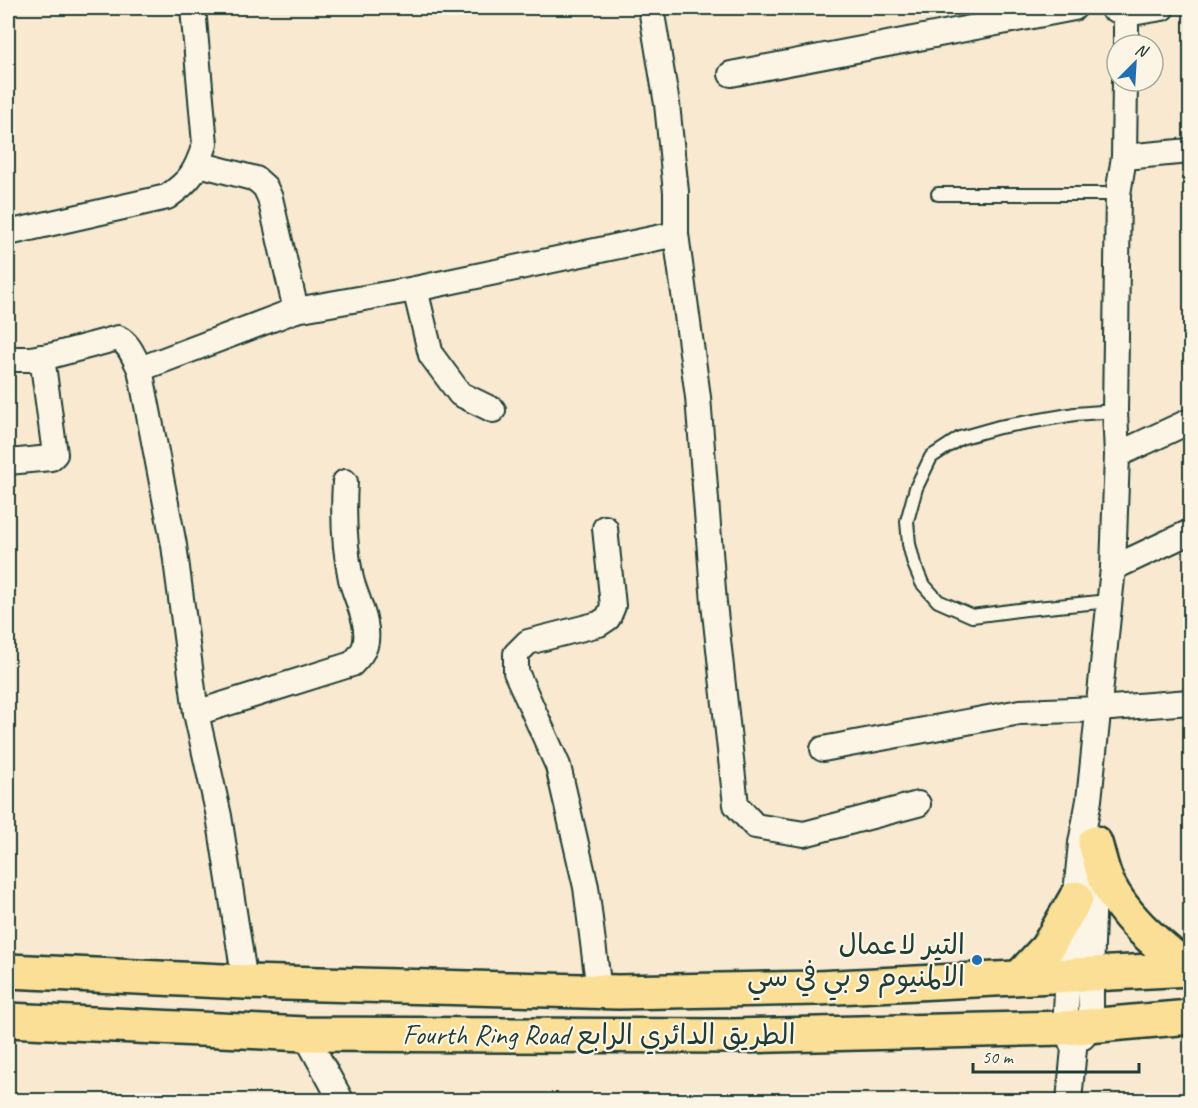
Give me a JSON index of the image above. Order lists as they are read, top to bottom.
{
  "streets": {
    "main road": ["Fourth Ring Road الطريق الدائري الرابع"]
  },
  "places": ["التير لاعمال الالمنيوم و بي في سي"],
  "scale_bar": "50 m",
  "north": "top right"
}
